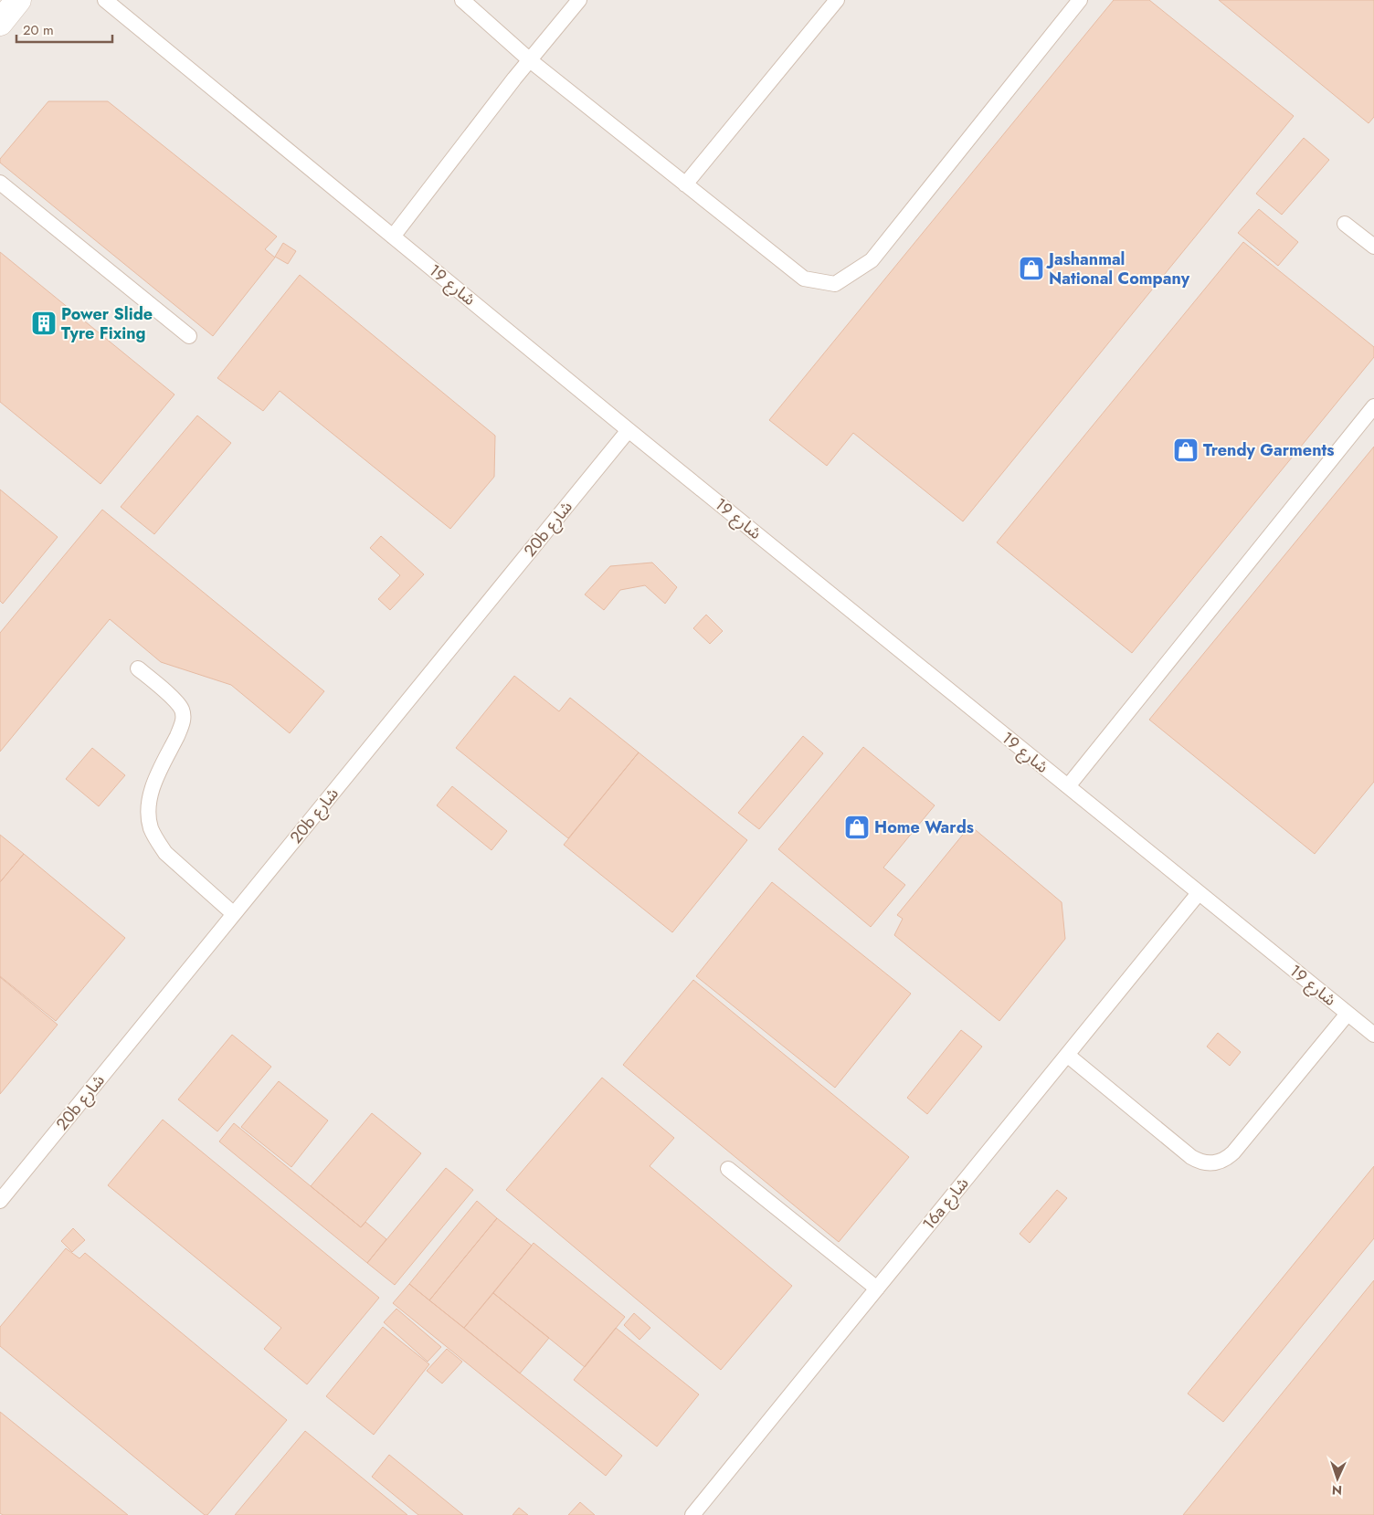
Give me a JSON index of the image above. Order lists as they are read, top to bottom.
{
  "streets": {
    "lane": ["شارع 19", "20b شارع", "16a شارع"]
  },
  "crossings": [
    ["شارع 19", "20b شارع"],
    ["شارع 19", "16a شارع"]
  ],
  "places": {
    "shop": ["Jashanmal National Company", "Trendy Garments", "Home Wards"],
    "building": ["Power Slide Tyre Fixing"]
  },
  "scale_bar": "20 m",
  "north": "bottom"
}
